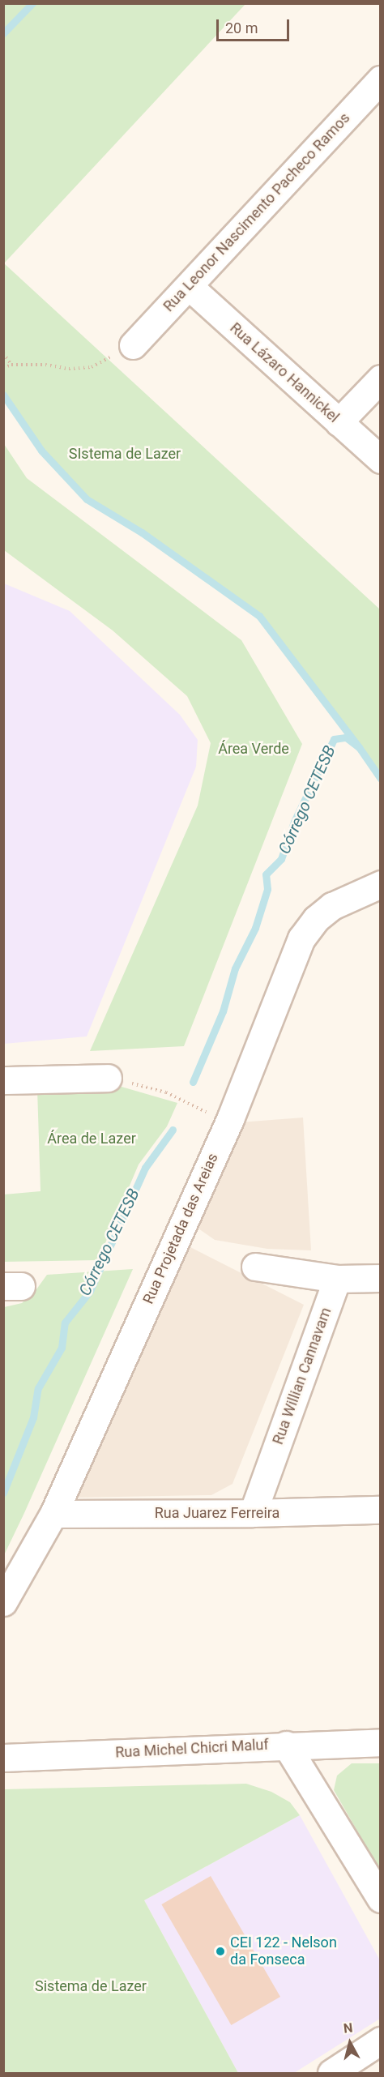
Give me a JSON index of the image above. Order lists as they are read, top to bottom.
{
  "streets": {
    "street": [
      "Rua Leonor Nascimento Pacheco Ramos",
      "Rua Lázaro Hannickel",
      "Rua Projetada das Areias",
      "Rua Willian Cannavam",
      "Rua Juarez Ferreira",
      "Rua Michel Chicri Maluf"
    ]
  },
  "crossings": [
    ["Rua Leonor Nascimento Pacheco Ramos", "Rua Lázaro Hannickel"],
    ["Rua Projetada das Areias", "Rua Juarez Ferreira"],
    ["Rua Willian Cannavam", "Rua Juarez Ferreira"]
  ],
  "water": ["Córrego CETESB"],
  "parks": [
    "SIstema de Lazer",
    "Área Verde",
    "Área de Lazer",
    "Sistema de Lazer"
  ],
  "places": ["CEI 122 - Nelson da Fonseca"],
  "scale_bar": "20 m",
  "north": "top"
}
